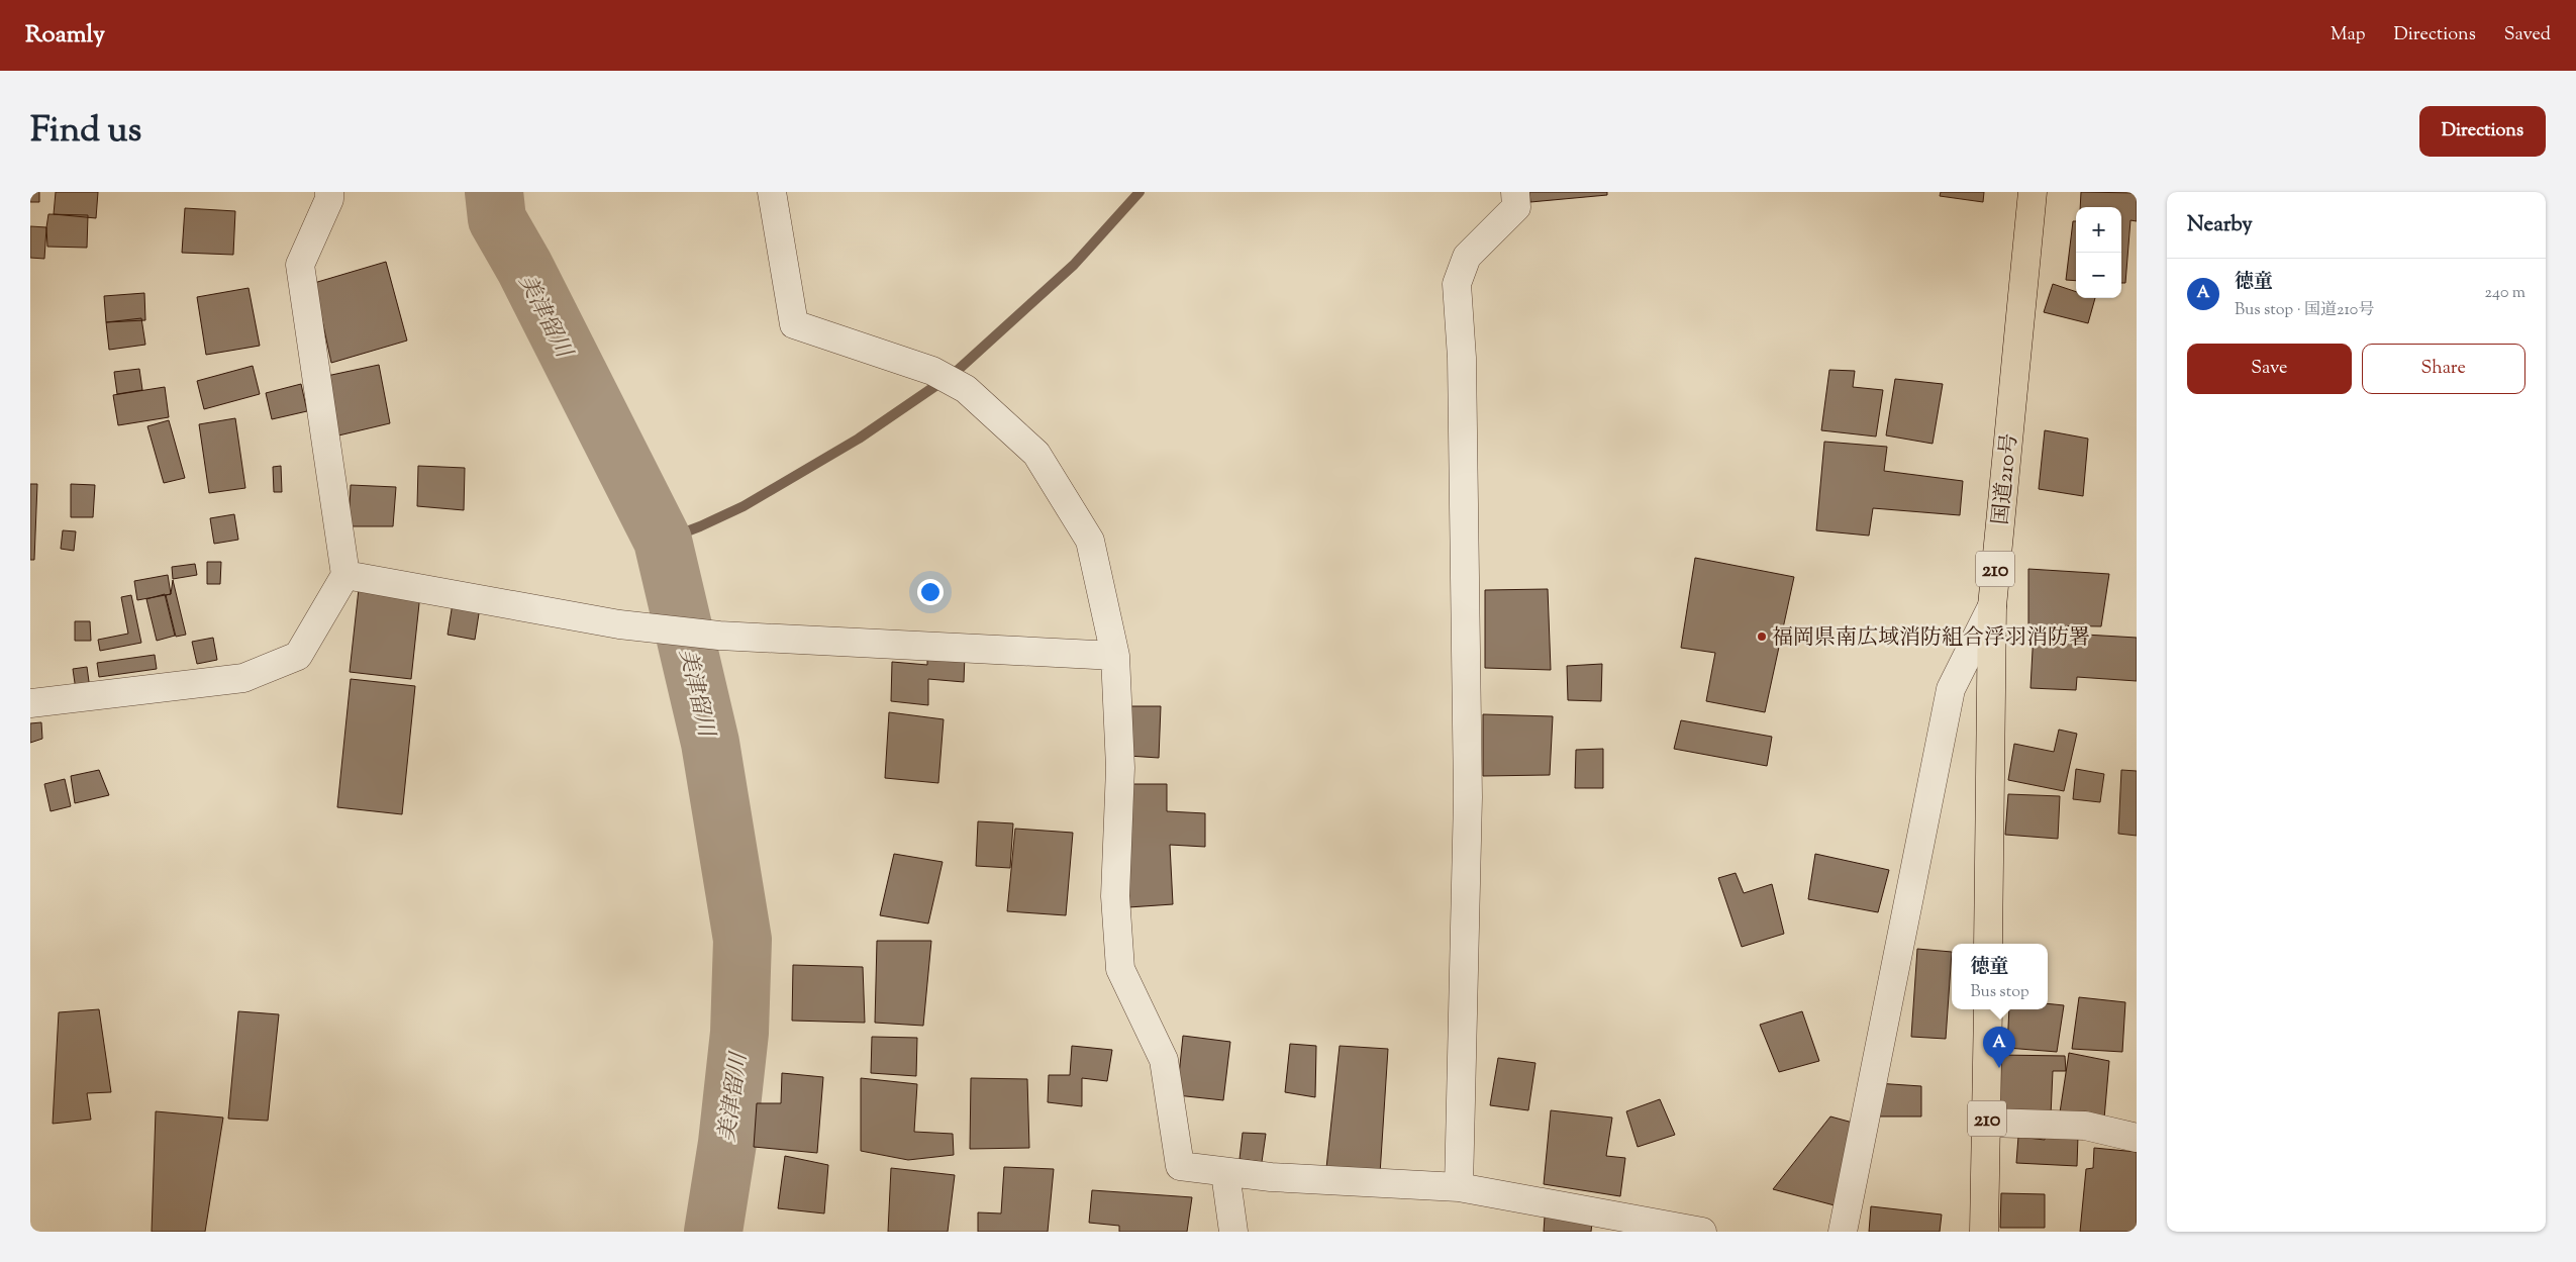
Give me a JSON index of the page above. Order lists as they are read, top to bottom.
{
  "streets": {
    "highway": ["国道210号", "210"]
  },
  "water": ["美津留川"],
  "places": ["福岡県南広域消防組合浮羽消防署"],
  "page": {
    "header": "Roamly",
    "nav": ["Map", "Directions", "Saved"],
    "title": "Find us",
    "buttons": [
      "Directions",
      ["Save", "Share"]
    ],
    "heading": "Nearby",
    "map_buttons": ["+", "−"],
    "list": [
      {
        "mark": "A",
        "name": "徳童",
        "note": "Bus stop · 国道210号",
        "value": "240 m"
      }
    ],
    "popup": ["徳童", "Bus stop"],
    "pins": "A"
  }
}
